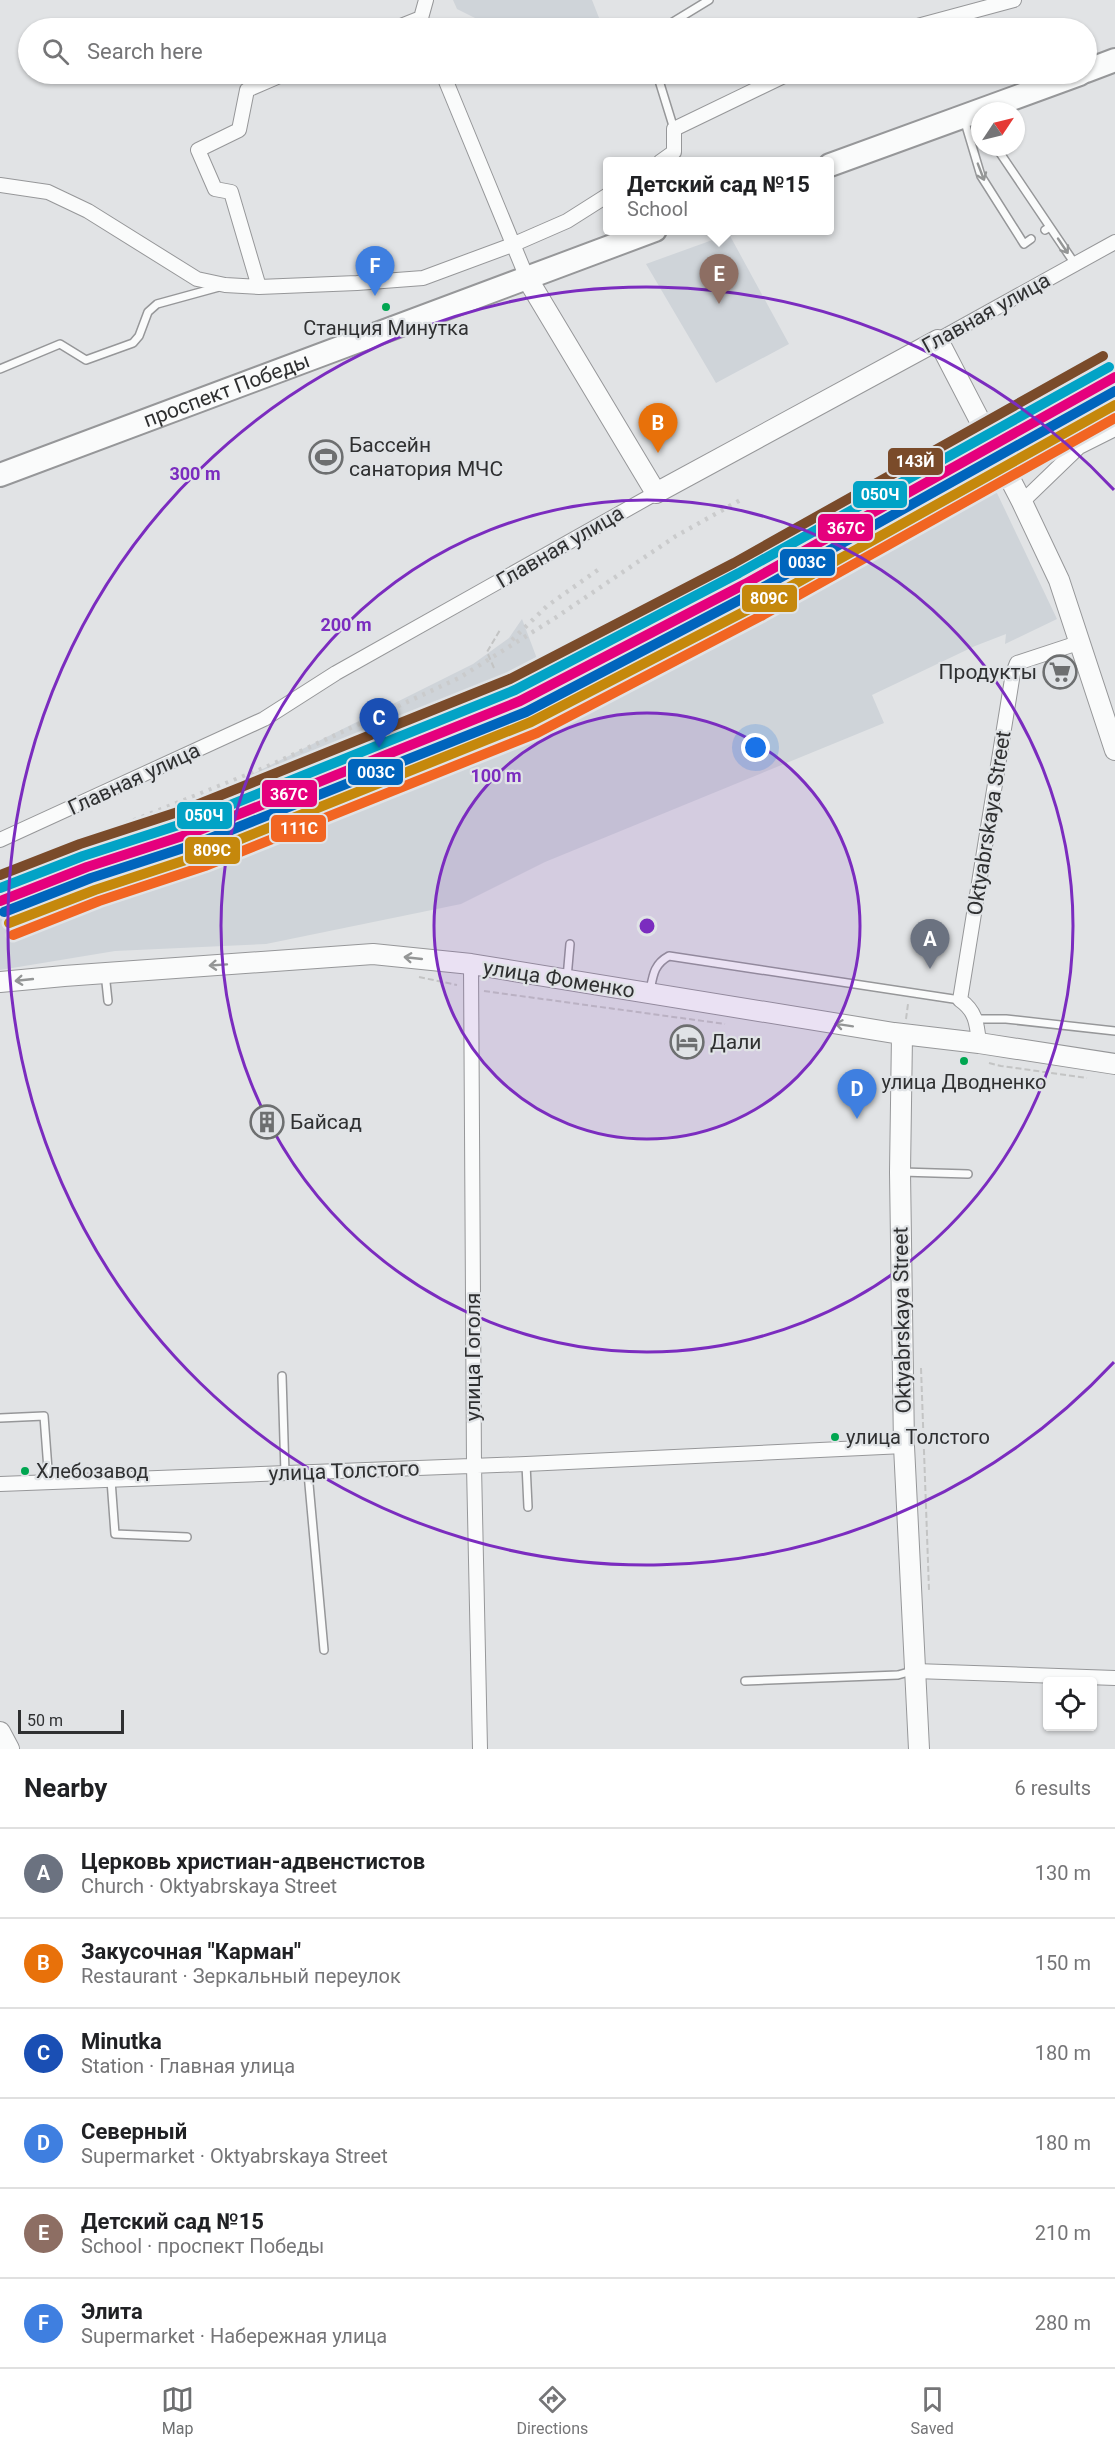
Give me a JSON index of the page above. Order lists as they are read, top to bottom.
{
  "streets": {
    "main road": ["проспект Победы"],
    "street": [
      "Главная улица",
      "Oktyabrskaya Street",
      "улица Фоменко",
      "улица Гоголя",
      "улица Толстого"
    ]
  },
  "crossings": [
    ["Oktyabrskaya Street", "улица Фоменко"],
    ["Oktyabrskaya Street", "улица Толстого"],
    ["улица Фоменко", "улица Гоголя"],
    ["улица Гоголя", "улица Толстого"]
  ],
  "one_way": ["улица Фоменко"],
  "places": {
    "other": [
      "Станция Минутка",
      "улица Дводненко",
      "улица Толстого",
      "Хлебозавод"
    ],
    "sports": ["Бассейн санатория МЧС"],
    "supermarket": ["Продукты"],
    "hotel": ["Дали"],
    "building": ["Байсад"]
  },
  "lines": [
    "transit line 143Й",
    "transit line 050Ч",
    "transit line 367С",
    "transit line 003С",
    "transit line 809С",
    "transit line 111С"
  ],
  "scale_bar": "50 m",
  "north": "top right",
  "page": {
    "search": "Search here",
    "popup": ["Детский сад №15", "School"],
    "pins": [
      "F",
      "E",
      "B",
      "C",
      "A",
      "D"
    ],
    "scale": "50 m",
    "heading": ["Nearby", "6 results"],
    "list": [
      {
        "mark": "A",
        "name": "Церковь христиан-адвенстистов",
        "note": "Church · Oktyabrskaya Street",
        "value": "130 m"
      },
      {
        "mark": "B",
        "name": "Закусочная \"Карман\"",
        "note": "Restaurant · Зеркальный переулок",
        "value": "150 m"
      },
      {
        "mark": "C",
        "name": "Minutka",
        "note": "Station · Главная улица",
        "value": "180 m"
      },
      {
        "mark": "D",
        "name": "Северный",
        "note": "Supermarket · Oktyabrskaya Street",
        "value": "180 m"
      },
      {
        "mark": "E",
        "name": "Детский сад №15",
        "note": "School · проспект Победы",
        "value": "210 m"
      },
      {
        "mark": "F",
        "name": "Элита",
        "note": "Supermarket · Набережная улица",
        "value": "280 m"
      }
    ],
    "nav": ["Map", "Directions", "Saved"]
  },
  "rings": ["300 m", "200 m", "100 m"]
}
